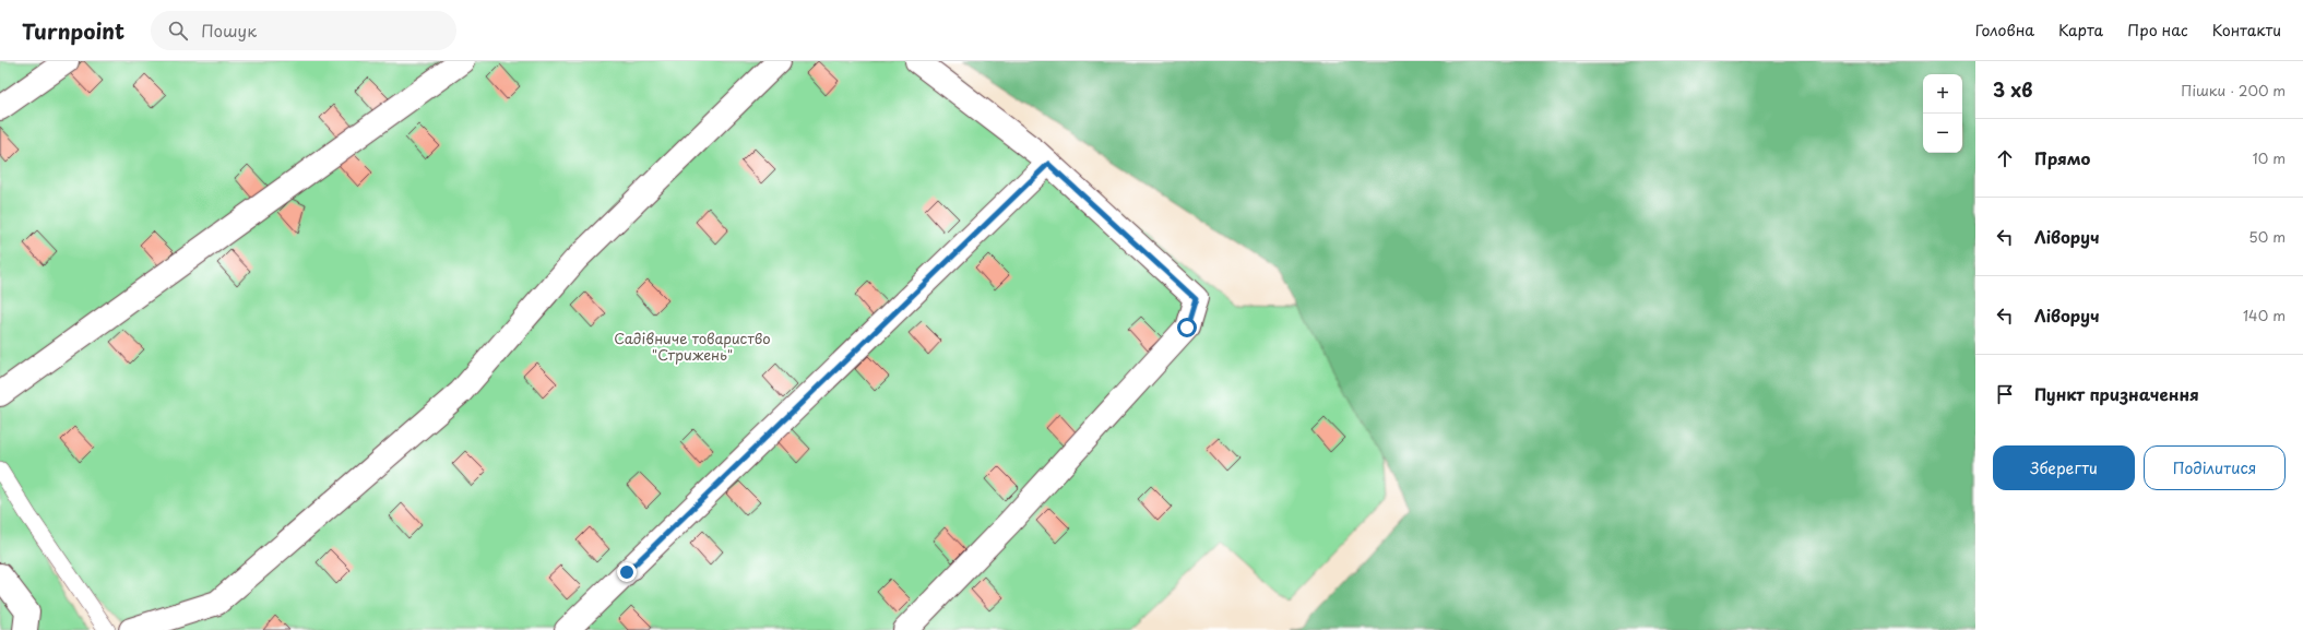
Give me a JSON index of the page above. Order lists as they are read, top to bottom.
{
  "parks": ["Садівниче товариство \"Стрижень\""],
  "page": {
    "header": "Turnpoint",
    "search": "Пошук",
    "nav": [
      "Головна",
      "Карта",
      "Про нас",
      "Контакти"
    ],
    "heading": ["3 хв", "Пішки · 200 m"],
    "map_buttons": ["+", "−"],
    "list": [
      ["Прямо", "10 m"],
      ["Ліворуч", "50 m"],
      ["Ліворуч", "140 m"],
      "Пункт призначення"
    ],
    "buttons": ["Зберегти", "Поділитися"]
  }
}
